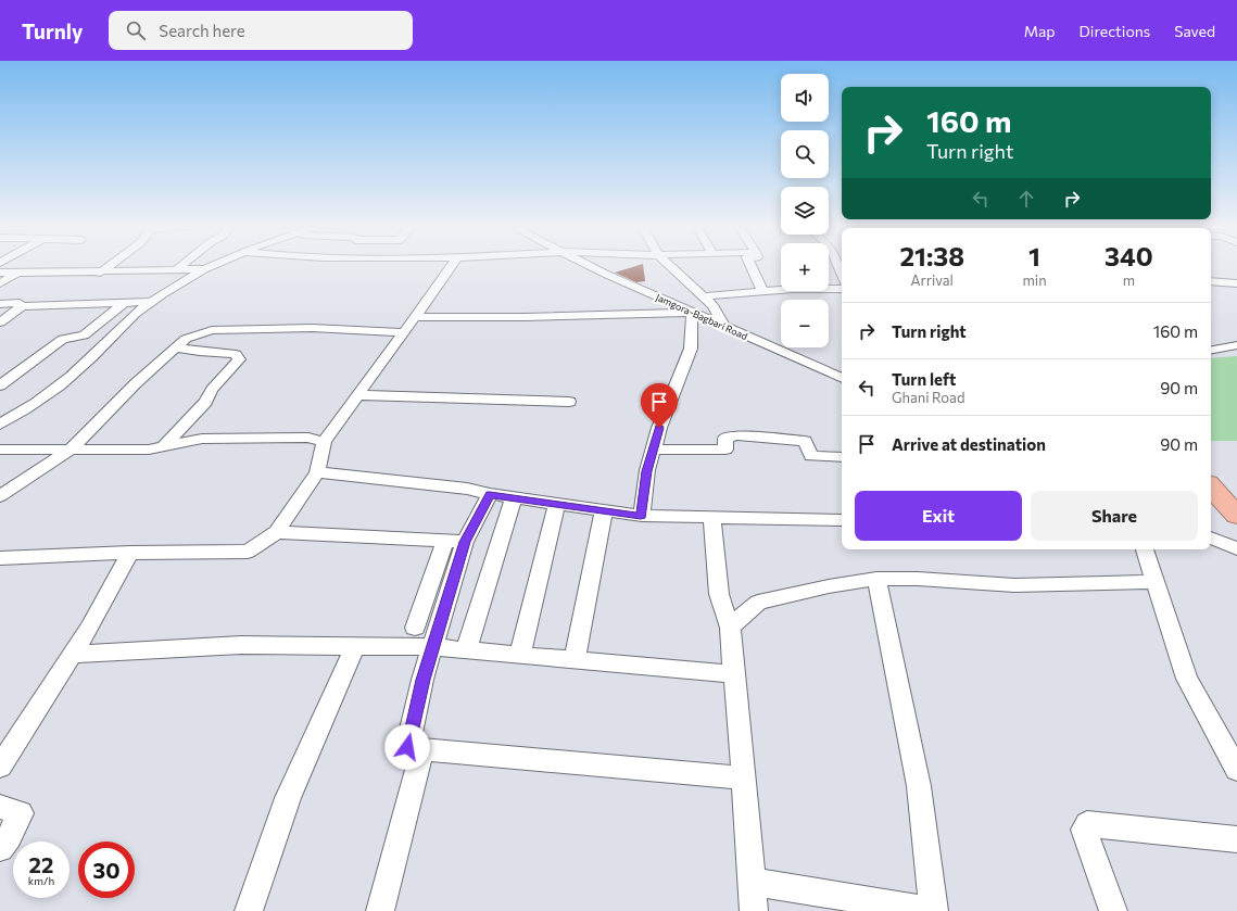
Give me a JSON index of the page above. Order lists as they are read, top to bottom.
{
  "streets": {
    "street": ["Jamgora-Bagbari Road"]
  },
  "page": {
    "header": "Turnly",
    "search": "Search here",
    "nav": ["Map", "Directions", "Saved"],
    "map_buttons": ["+", "−"],
    "turn": ["160 m", "Turn right"],
    "eta": [
      "21:38",
      "Arrival",
      "1",
      "min",
      "340",
      "m"
    ],
    "list": [
      {
        "name": "Turn right",
        "value": "160 m"
      },
      {
        "name": "Turn left",
        "note": "Ghani Road",
        "value": "90 m"
      },
      {
        "name": "Arrive at destination",
        "value": "90 m"
      }
    ],
    "buttons": ["Exit", "Share"],
    "speed": "22 km/h",
    "limit": "30"
  }
}
